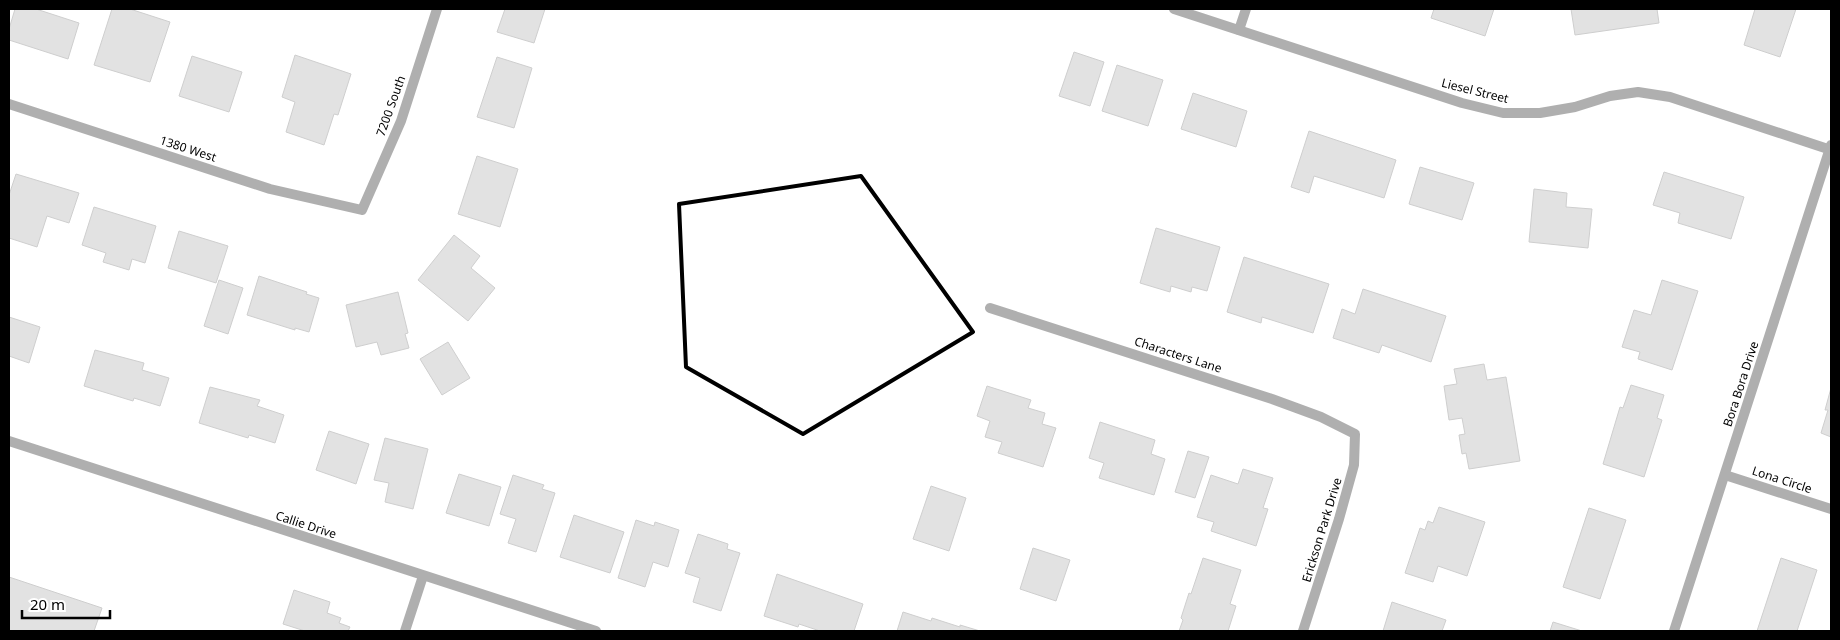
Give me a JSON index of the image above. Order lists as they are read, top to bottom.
{
  "streets": {
    "street": [
      "Liesel Street",
      "7200 South",
      "1380 West",
      "Characters Lane",
      "Bora Bora Drive",
      "Lona Circle",
      "Callie Drive",
      "Erickson Park Drive"
    ]
  },
  "crossings": [
    ["Liesel Street", "Bora Bora Drive"],
    ["7200 South", "1380 West"],
    ["Characters Lane", "Erickson Park Drive"],
    ["Bora Bora Drive", "Lona Circle"]
  ],
  "scale_bar": "20 m"
}
